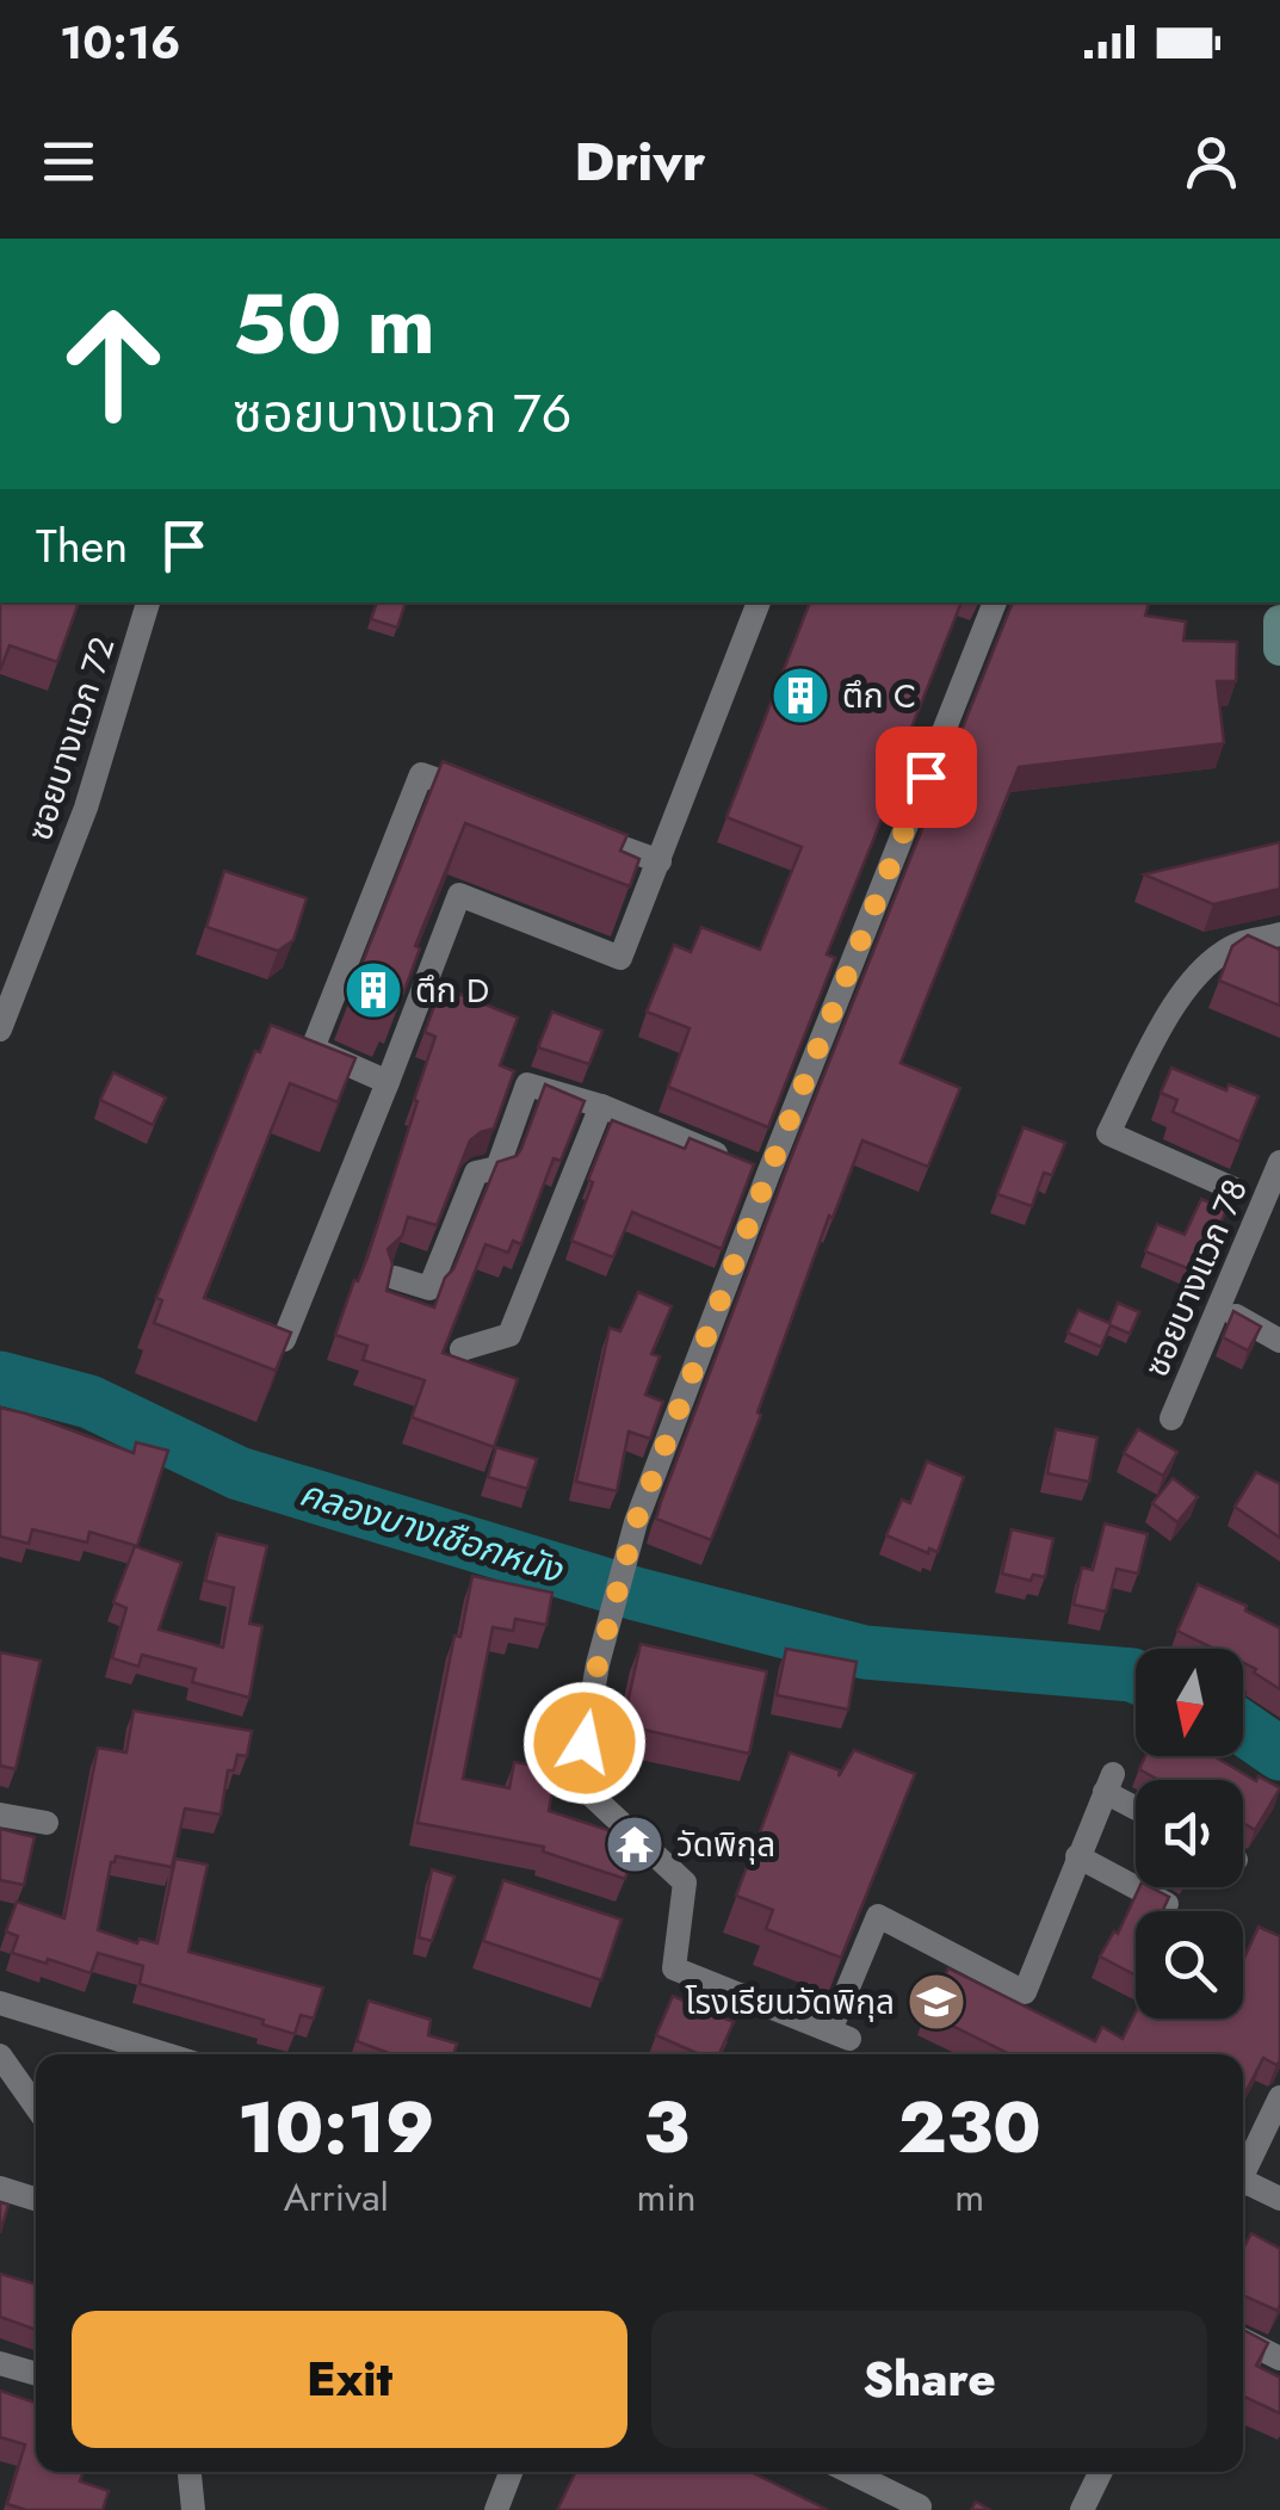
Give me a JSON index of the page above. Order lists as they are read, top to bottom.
{
  "streets": {
    "street": ["ซอยบางแวก 72", "ซอยบางแวก 78"]
  },
  "water": ["คลองบางเชือกหนัง"],
  "places": {
    "building": ["ตึก C", "ตึก D"],
    "temple": ["วัดพิกุล"],
    "school or university": ["โรงเรียนวัดพิกุล"]
  },
  "north": "bottom",
  "page": {
    "status": "10:16",
    "header": "Drivr",
    "turn": ["50 m", "ซอยบางแวก 76"],
    "then": "Then",
    "eta": [
      "10:19",
      "Arrival",
      "3",
      "min",
      "230",
      "m"
    ],
    "buttons": ["Exit", "Share"]
  }
}
